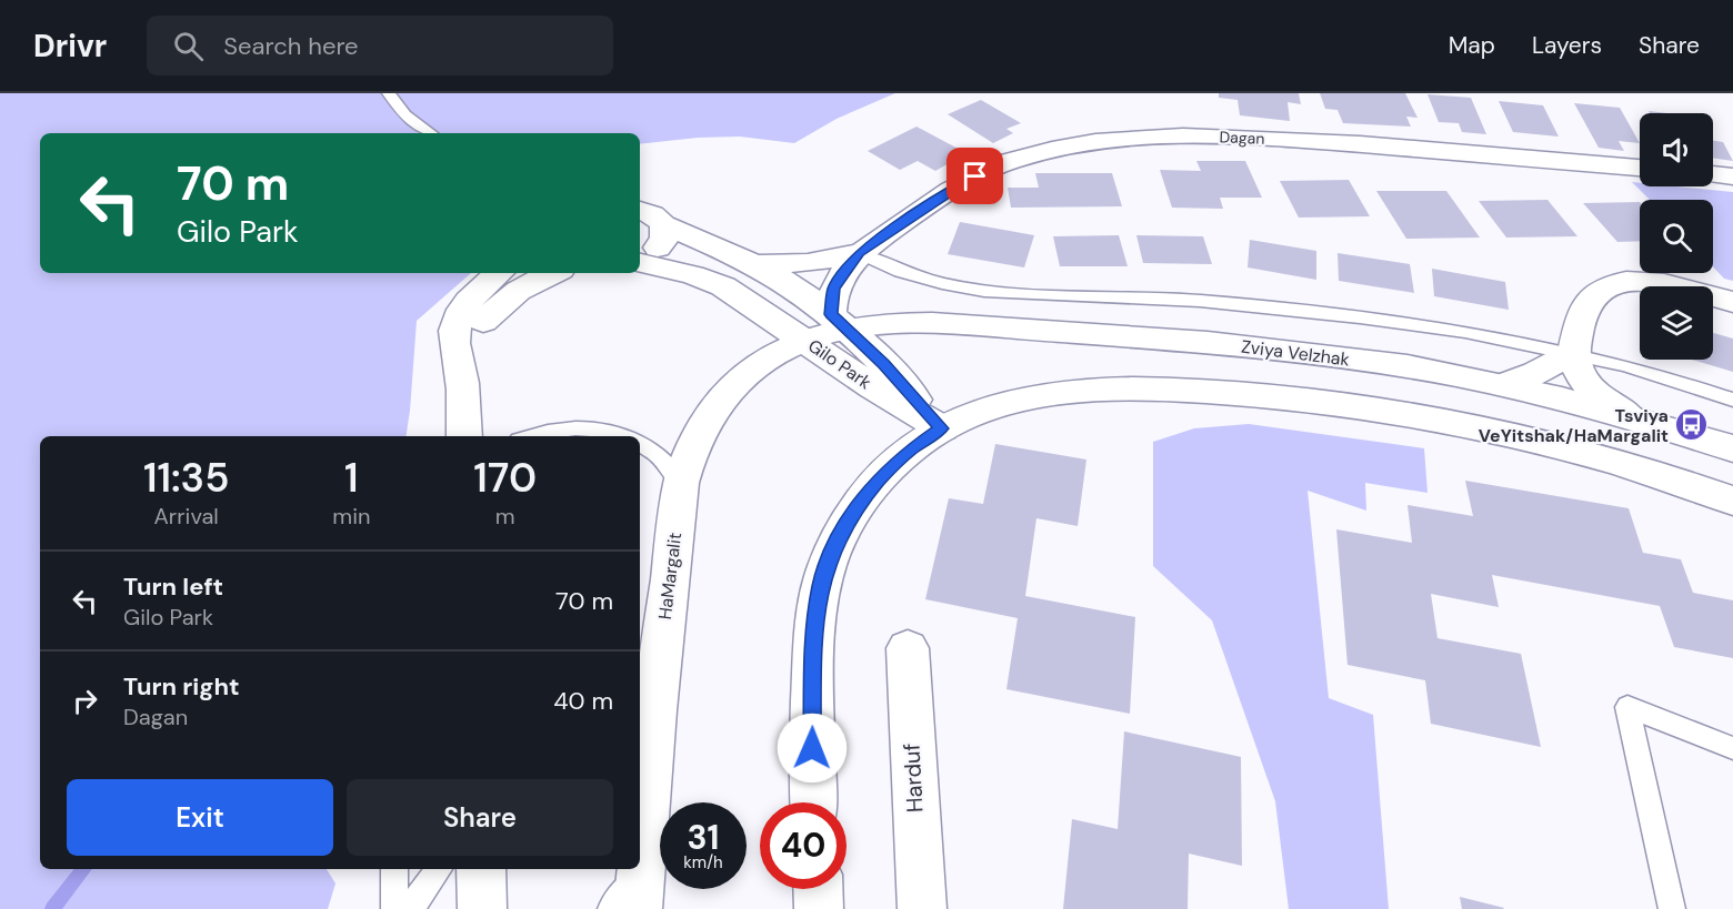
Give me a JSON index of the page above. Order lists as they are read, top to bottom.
{
  "streets": {
    "street": [
      "Dagan",
      "Zviya VeIzhak",
      "Gilo Park",
      "HaMargalit",
      "Harduf"
    ]
  },
  "crossings": [
    ["Dagan", "Zviya VeIzhak"],
    ["Dagan", "Gilo Park"],
    ["Dagan", "HaMargalit"],
    ["Zviya VeIzhak", "Gilo Park"],
    ["Zviya VeIzhak", "HaMargalit"],
    ["Gilo Park", "HaMargalit"]
  ],
  "places": {
    "bus stop": ["Tsviya VeYitshak/HaMargalit"]
  },
  "page": {
    "header": "Drivr",
    "search": "Search here",
    "nav": ["Map", "Layers", "Share"],
    "turn": ["70 m", "Gilo Park"],
    "eta": [
      "11:35",
      "Arrival",
      "1",
      "min",
      "170",
      "m"
    ],
    "list": [
      {
        "name": "Turn left",
        "note": "Gilo Park",
        "value": "70 m"
      },
      {
        "name": "Turn right",
        "note": "Dagan",
        "value": "40 m"
      }
    ],
    "buttons": ["Exit", "Share"],
    "speed": "31 km/h",
    "limit": "40"
  }
}
